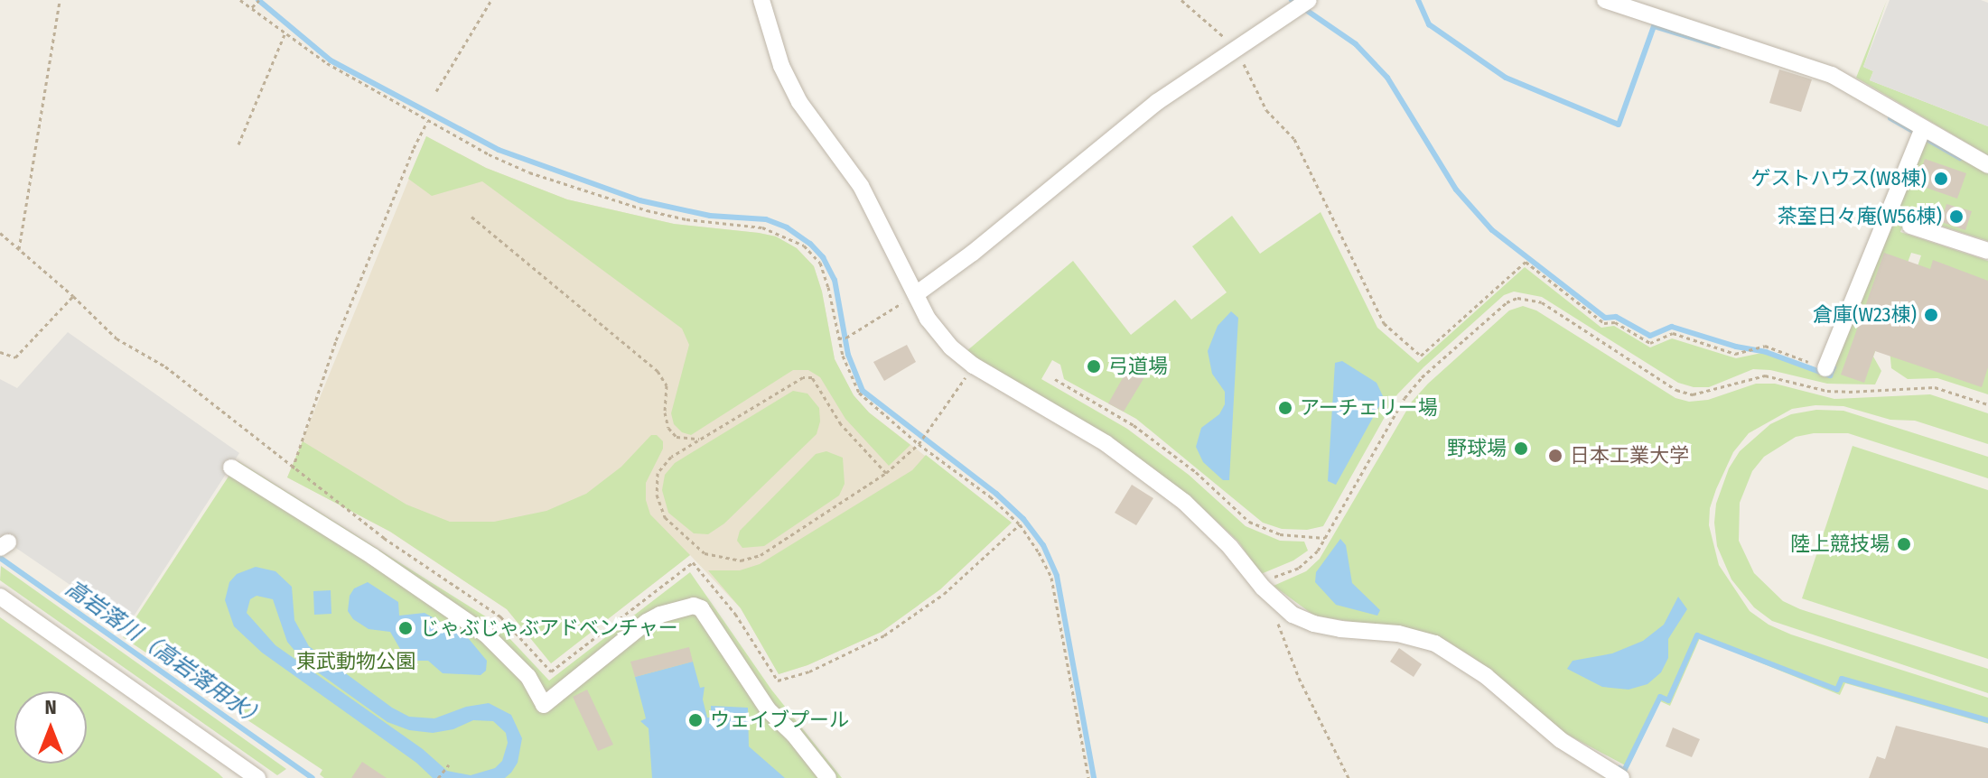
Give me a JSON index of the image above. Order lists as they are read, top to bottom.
{
  "water": ["高岩落川（高岩落用水）"],
  "parks": ["東武動物公園"],
  "places": [
    "ゲストハウス(W8棟)",
    "茶室日々庵(W56棟)",
    "倉庫(W23棟)",
    "弓道場",
    "アーチェリー場",
    "野球場",
    "日本工業大学",
    "陸上競技場",
    "じゃぶじゃぶアドベンチャー",
    "ウェイブプール"
  ],
  "north": "top"
}
